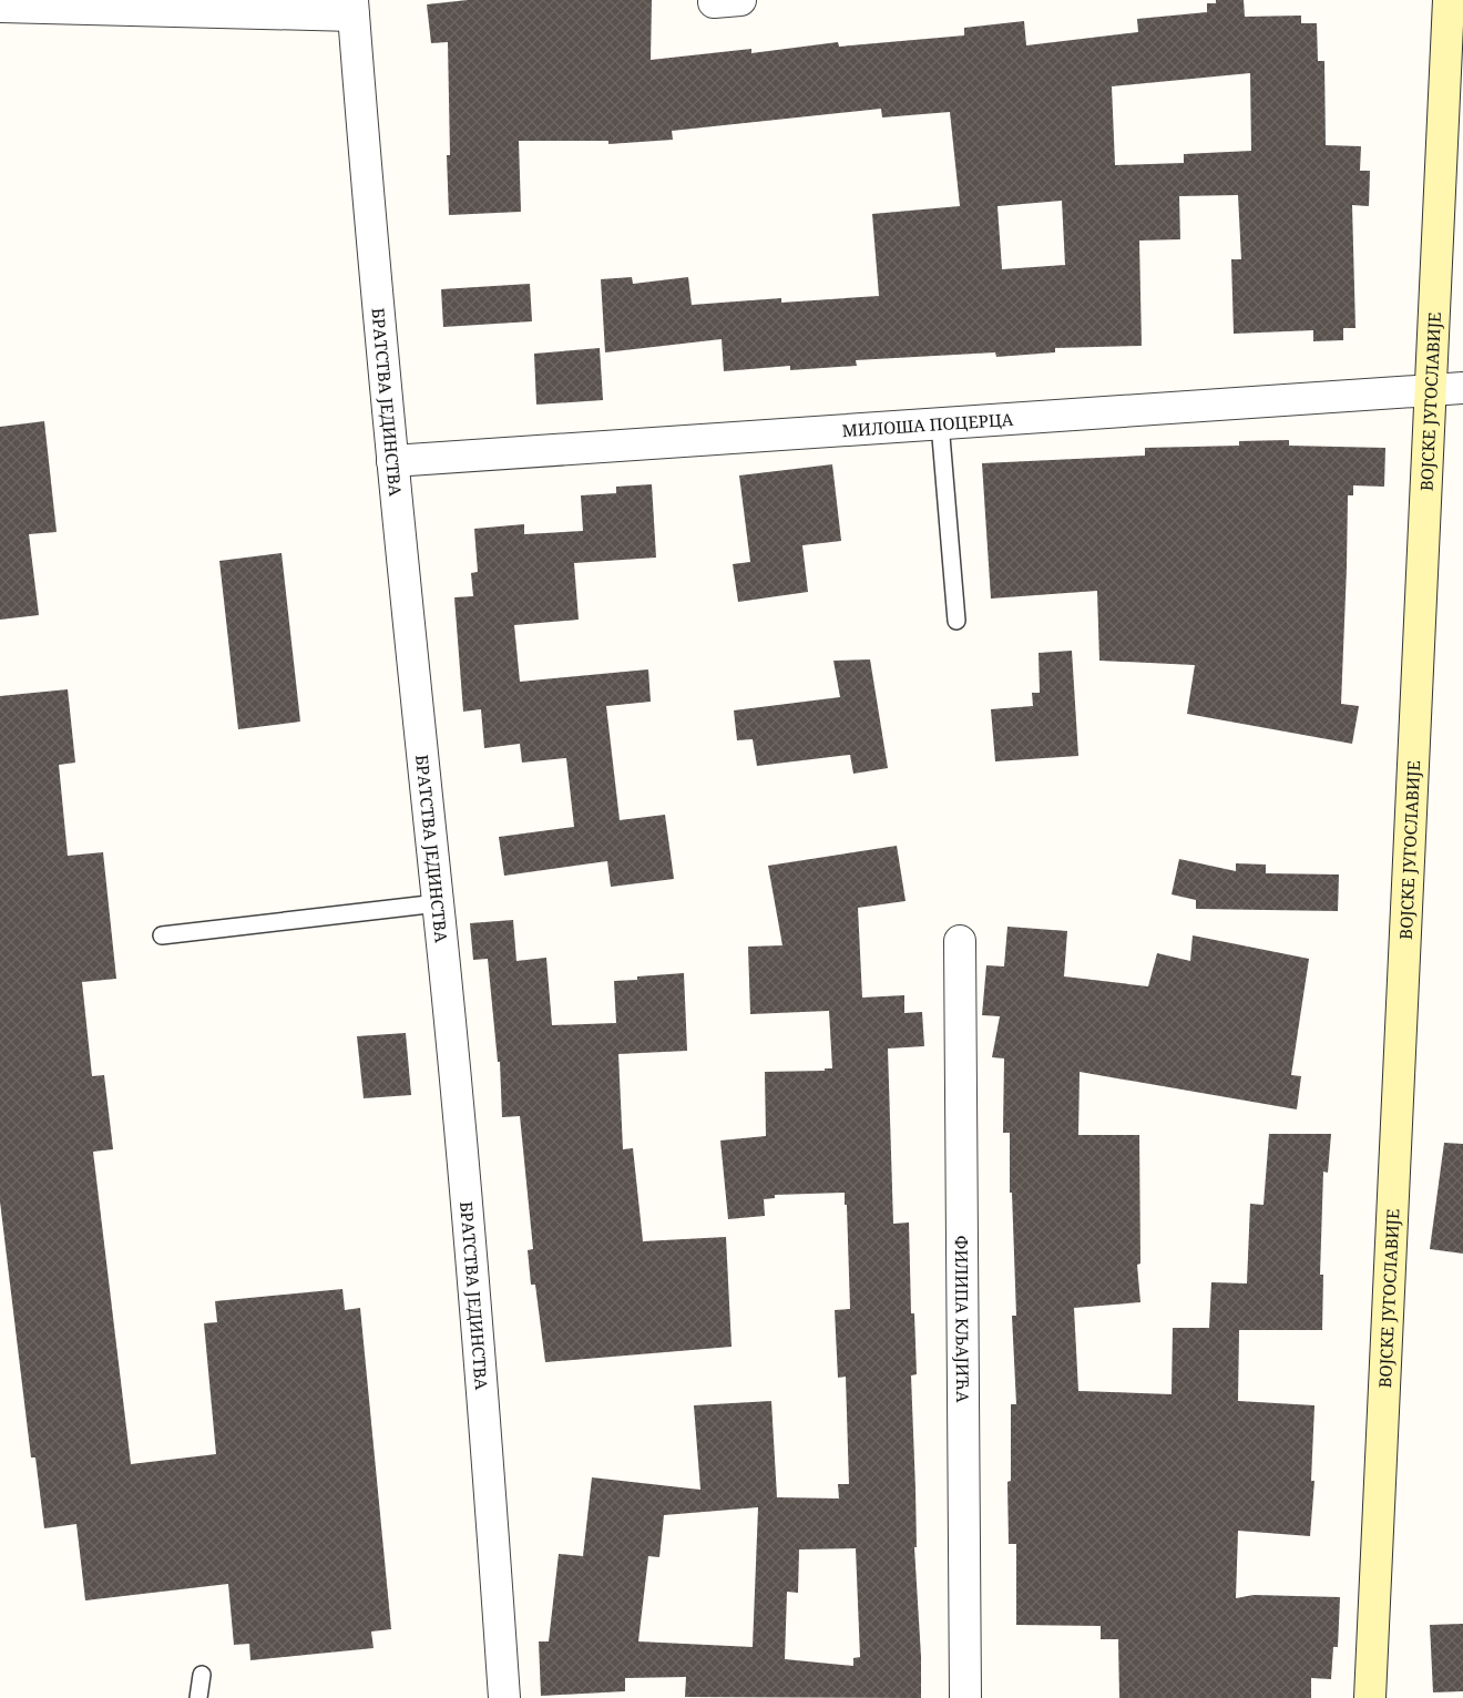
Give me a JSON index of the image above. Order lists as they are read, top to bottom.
{
  "streets": {
    "main road": ["ВОЈСКЕ ЈУГОСЛАВИЈЕ"],
    "street": ["БРАТСТВА ЈЕДИНСТВА", "МИЛОША ПОЦЕРЦА", "ФИЛИПА КЉАЈИЋА"]
  },
  "crossings": [
    ["ВОЈСКЕ ЈУГОСЛАВИЈЕ", "МИЛОША ПОЦЕРЦА"],
    ["БРАТСТВА ЈЕДИНСТВА", "МИЛОША ПОЦЕРЦА"]
  ]
}
